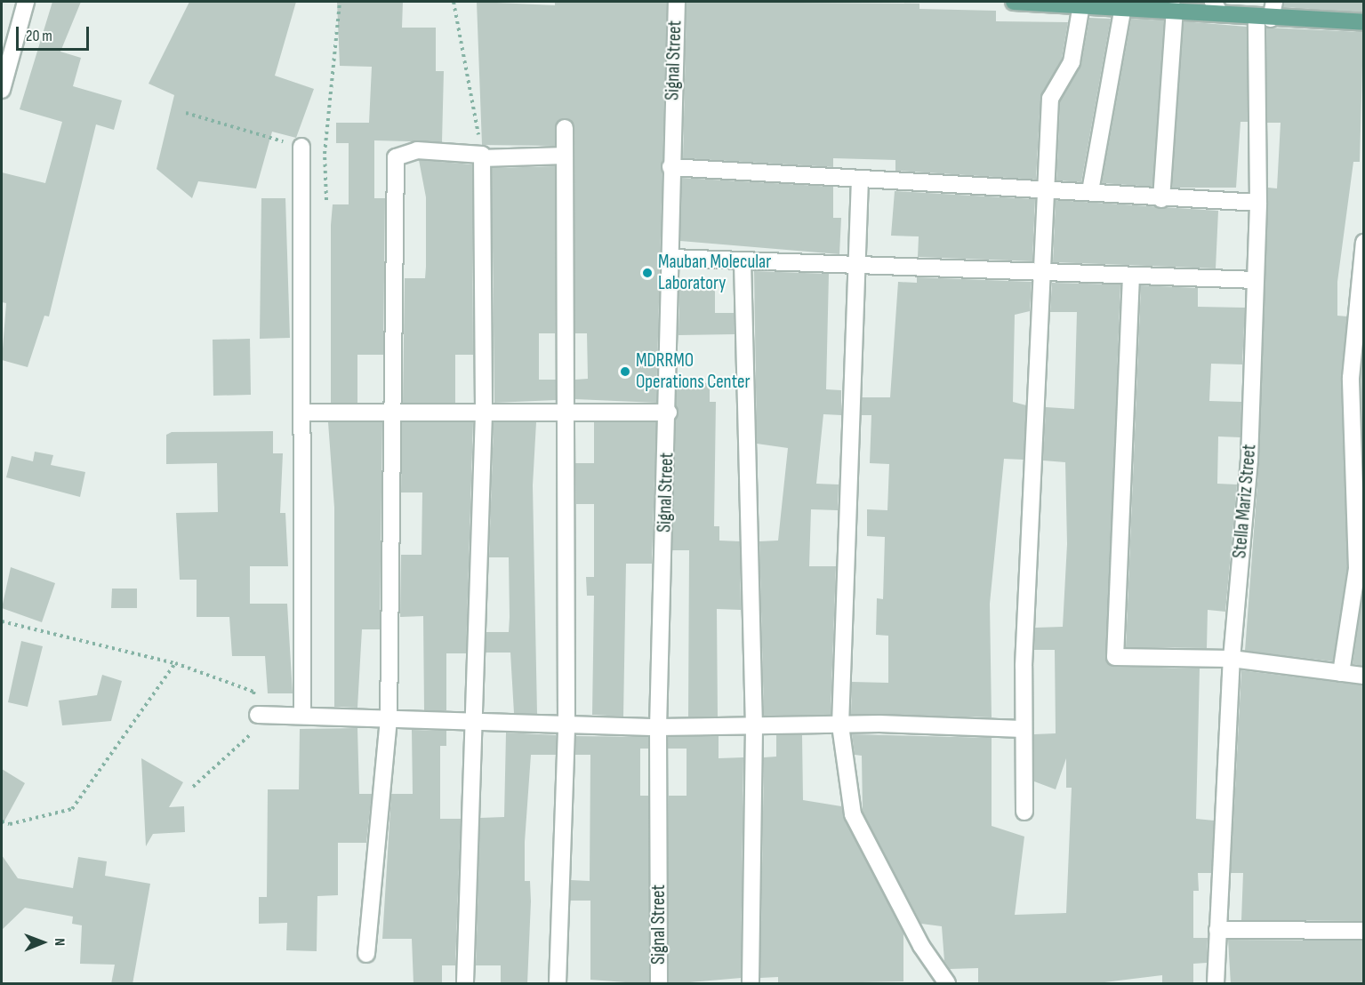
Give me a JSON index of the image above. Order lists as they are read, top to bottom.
{
  "streets": {
    "street": ["Signal Street", "Stella Mariz Street"]
  },
  "places": ["Mauban Molecular Laboratory", "MDRRMO Operations Center"],
  "scale_bar": "20 m",
  "north": "right"
}
